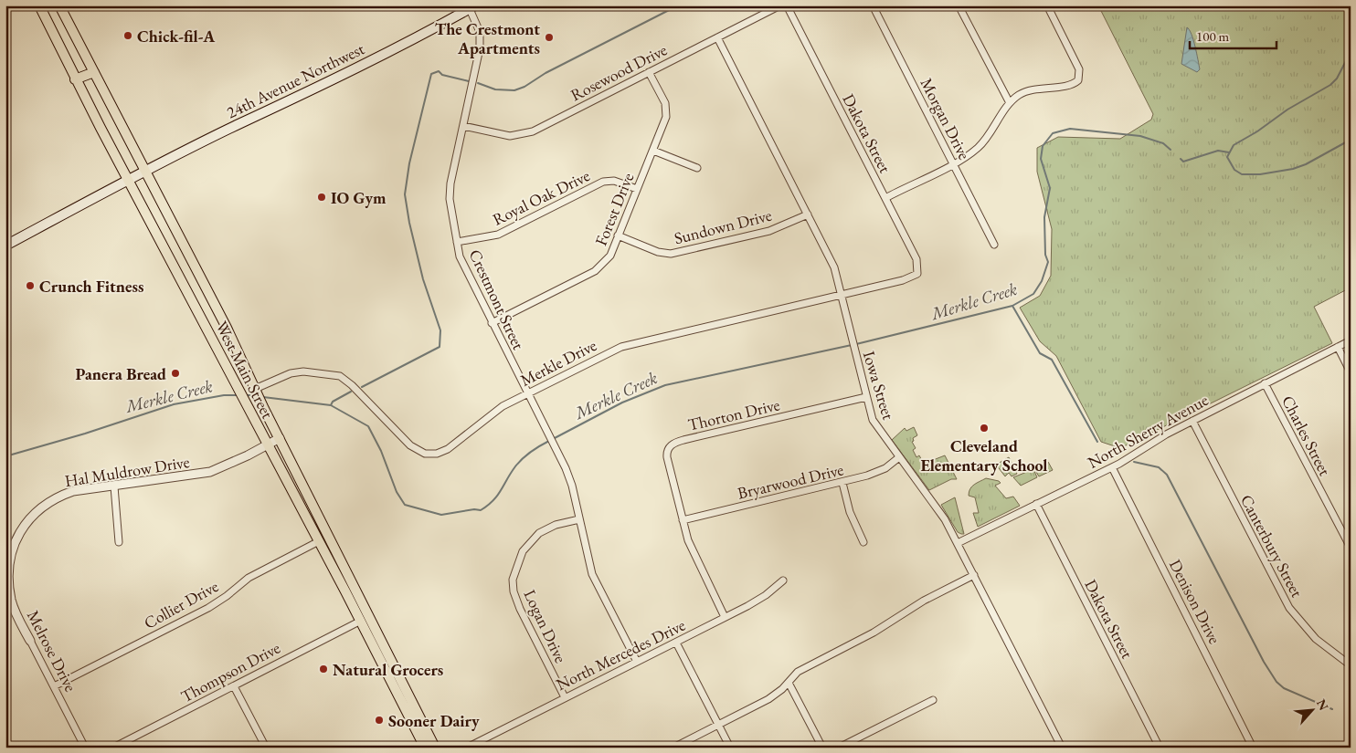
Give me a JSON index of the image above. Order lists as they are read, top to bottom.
{
  "streets": {
    "main road": ["24th Avenue Northwest", "West Main Street"],
    "street": [
      "Rosewood Drive",
      "Morgan Drive",
      "Dakota Street",
      "Royal Oak Drive",
      "Forest Drive",
      "Sundown Drive",
      "Crestmont Street",
      "Merkle Drive",
      "Iowa Street",
      "Thorton Drive",
      "North Sherry Avenue",
      "Charles Street",
      "Hal Muldrow Drive",
      "Bryarwood Drive",
      "Canterbury Street",
      "Denison Drive",
      "Collier Drive",
      "Logan Drive",
      "Melrose Drive",
      "North Mercedes Drive",
      "Thompson Drive"
    ]
  },
  "crossings": [
    ["Rosewood Drive", "Forest Drive"],
    ["Rosewood Drive", "Crestmont Street"],
    ["Rosewood Drive", "Iowa Street"],
    ["24th Avenue Northwest", "Crestmont Street"],
    ["24th Avenue Northwest", "West Main Street"],
    ["Dakota Street", "Merkle Drive"],
    ["Dakota Street", "North Sherry Avenue"],
    ["Royal Oak Drive", "Forest Drive"],
    ["Royal Oak Drive", "Crestmont Street"],
    ["Forest Drive", "Sundown Drive"],
    ["Forest Drive", "Crestmont Street"],
    ["Sundown Drive", "Iowa Street"],
    ["Crestmont Street", "Merkle Drive"],
    ["Crestmont Street", "Logan Drive"],
    ["Crestmont Street", "North Mercedes Drive"],
    ["Merkle Drive", "West Main Street"],
    ["Merkle Drive", "Iowa Street"],
    ["West Main Street", "Hal Muldrow Drive"],
    ["West Main Street", "Collier Drive"],
    ["West Main Street", "Thompson Drive"],
    ["Iowa Street", "Thorton Drive"],
    ["Iowa Street", "North Sherry Avenue"],
    ["Iowa Street", "Bryarwood Drive"],
    ["Thorton Drive", "Bryarwood Drive"],
    ["North Sherry Avenue", "Charles Street"],
    ["North Sherry Avenue", "Canterbury Street"],
    ["North Sherry Avenue", "Denison Drive"],
    ["Hal Muldrow Drive", "Melrose Drive"],
    ["Collier Drive", "Melrose Drive"],
    ["Logan Drive", "North Mercedes Drive"]
  ],
  "water": ["Merkle Creek"],
  "places": [
    "Chick-fil-A",
    "The Crestmont Apartments",
    "IO Gym",
    "Crunch Fitness",
    "Panera Bread",
    "Cleveland Elementary School",
    "Natural Grocers",
    "Sooner Dairy"
  ],
  "scale_bar": "100 m",
  "north": "top right"
}
